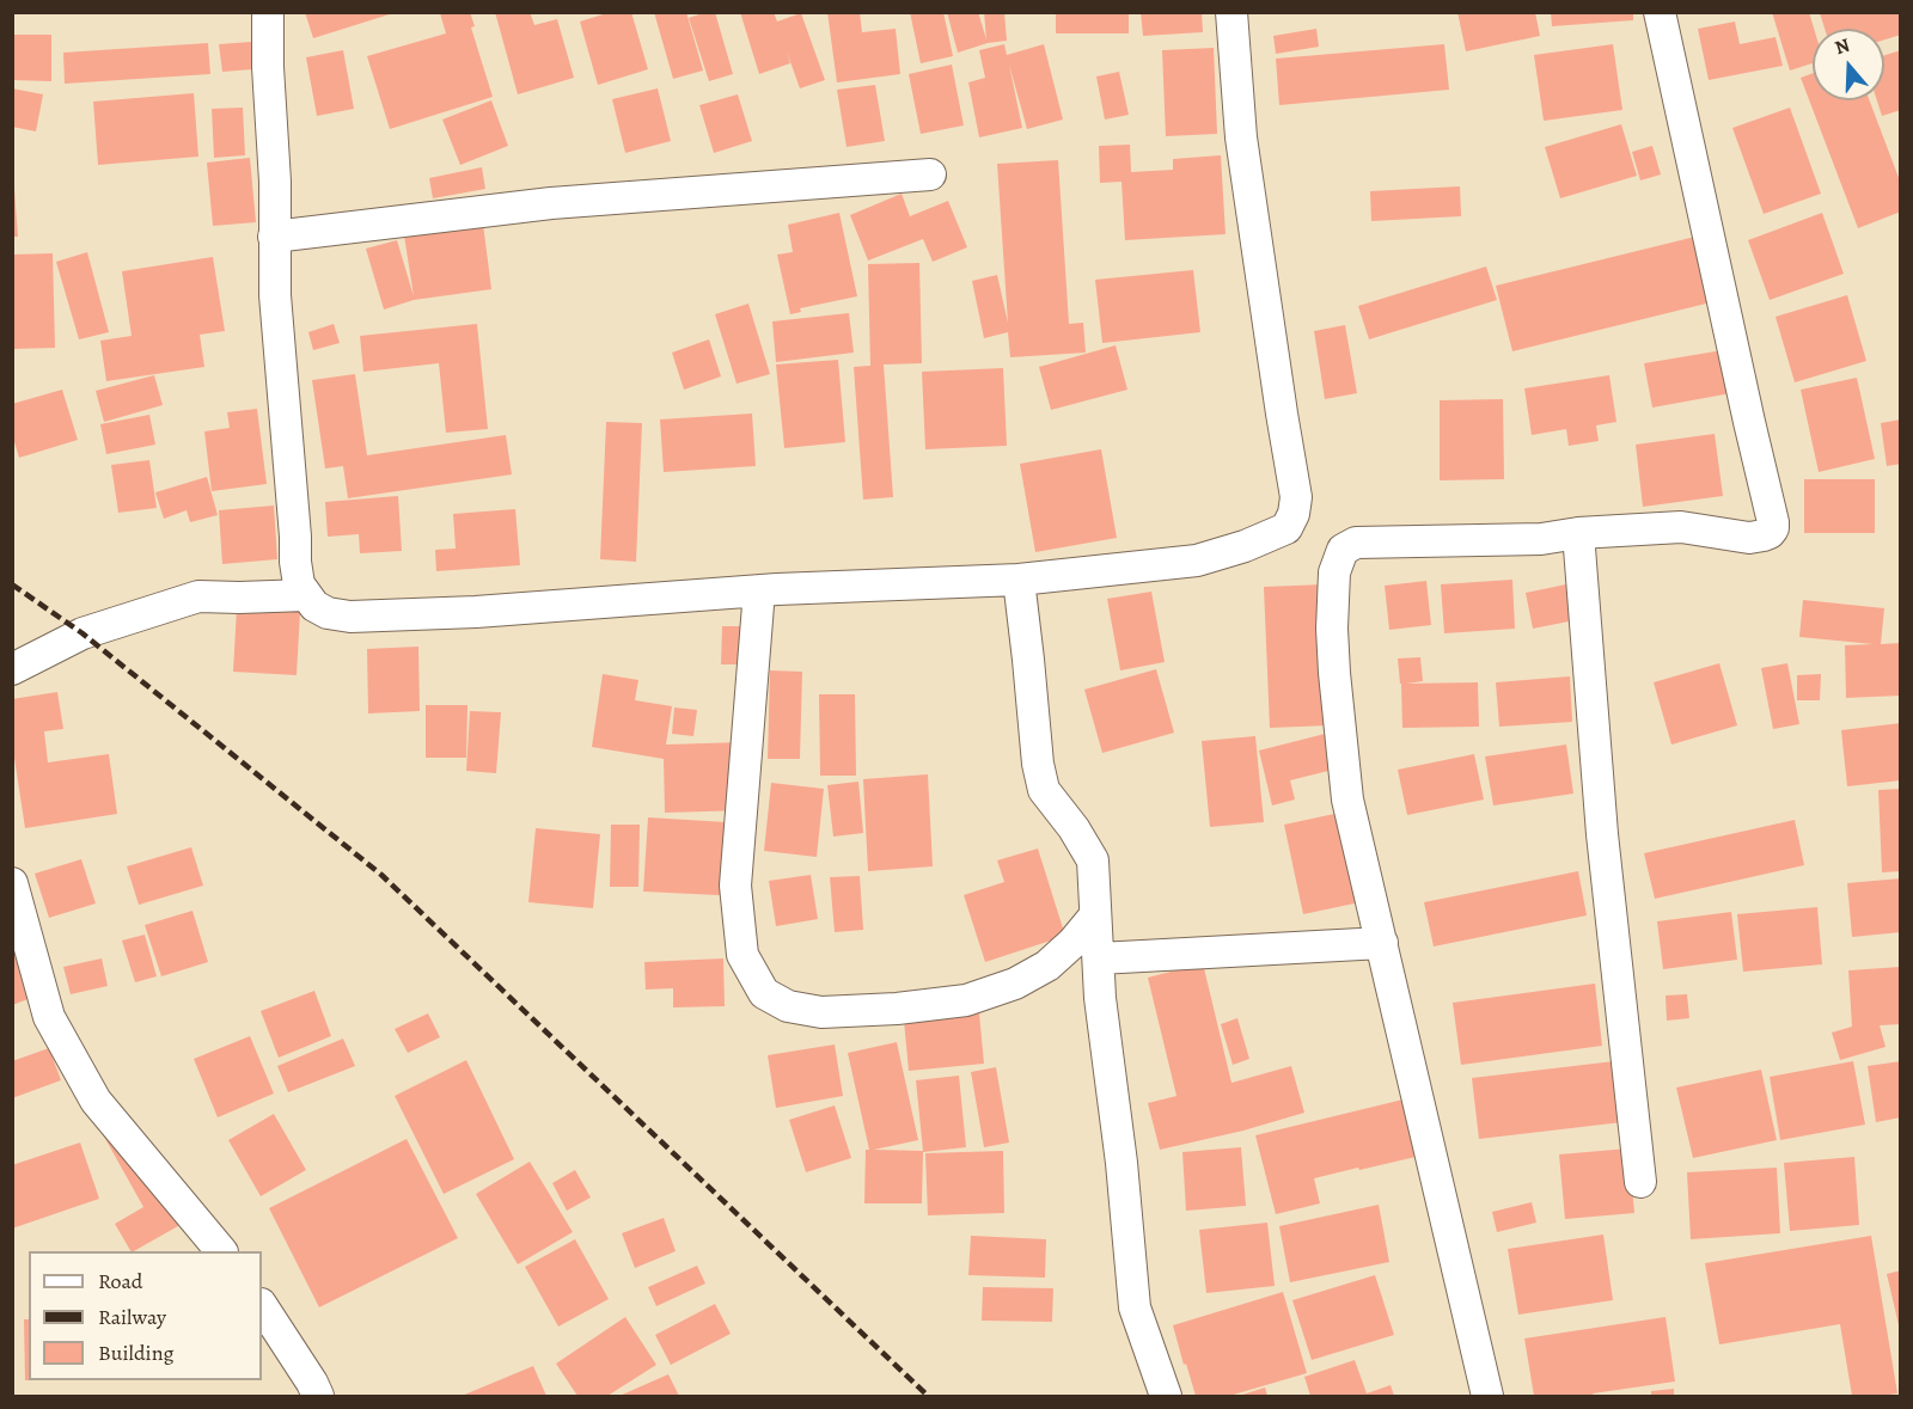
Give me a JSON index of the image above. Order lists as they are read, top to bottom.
{
  "legend": ["Road", "Railway", "Building"],
  "north": "top"
}
